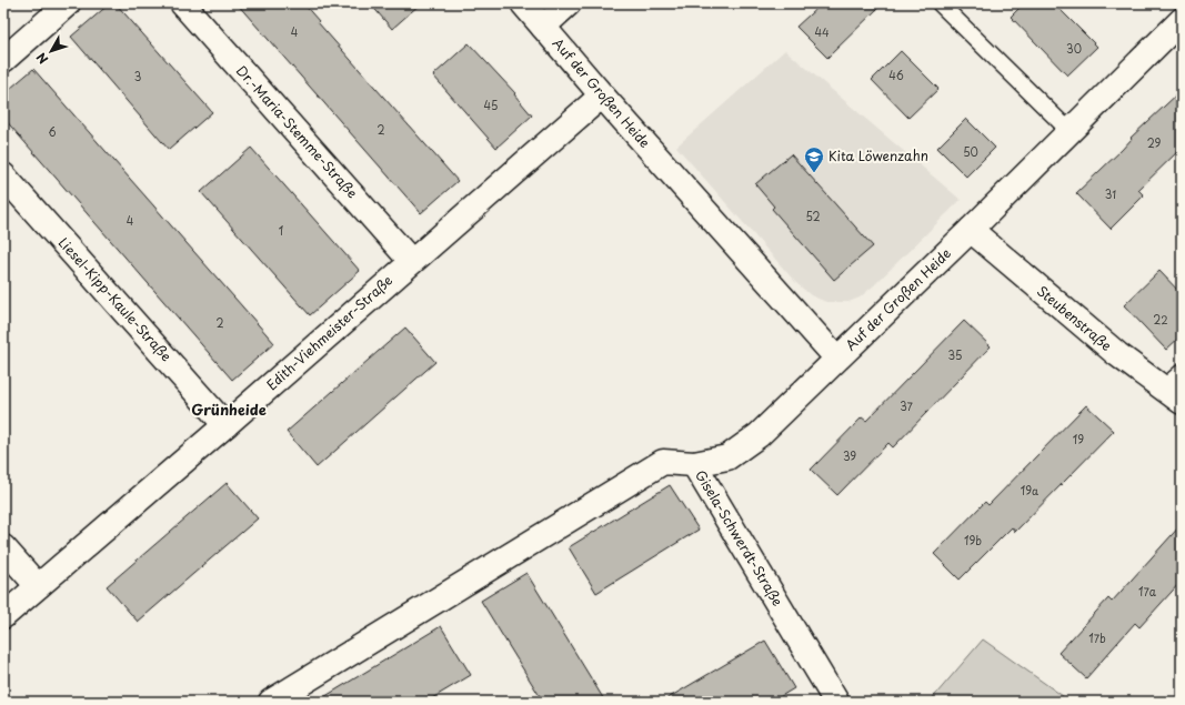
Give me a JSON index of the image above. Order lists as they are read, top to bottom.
{
  "streets": {
    "street": [
      "Auf der Großen Heide",
      "Dr.-Maria-Stemme-Straße",
      "Liesel-Kipp-Kaule-Straße",
      "Steubenstraße",
      "Edith-Viehmeister-Straße",
      "Gisela-Schwerdt-Straße"
    ]
  },
  "crossings": [
    ["Auf der Großen Heide", "Steubenstraße"],
    ["Auf der Großen Heide", "Edith-Viehmeister-Straße"],
    ["Auf der Großen Heide", "Gisela-Schwerdt-Straße"],
    ["Dr.-Maria-Stemme-Straße", "Edith-Viehmeister-Straße"],
    ["Liesel-Kipp-Kaule-Straße", "Edith-Viehmeister-Straße"]
  ],
  "districts": ["Grünheide"],
  "places": {
    "school or university": ["Kita Löwenzahn"]
  },
  "house_numbers": [
    "4",
    "44",
    "30",
    "46",
    "3",
    "45",
    "2",
    "6",
    "29",
    "50",
    "31",
    "52",
    "4",
    "1",
    "22",
    "2",
    "35",
    "37",
    "19",
    "39",
    "19a",
    "19b",
    "17a",
    "17b"
  ],
  "north": "bottom left"
}
